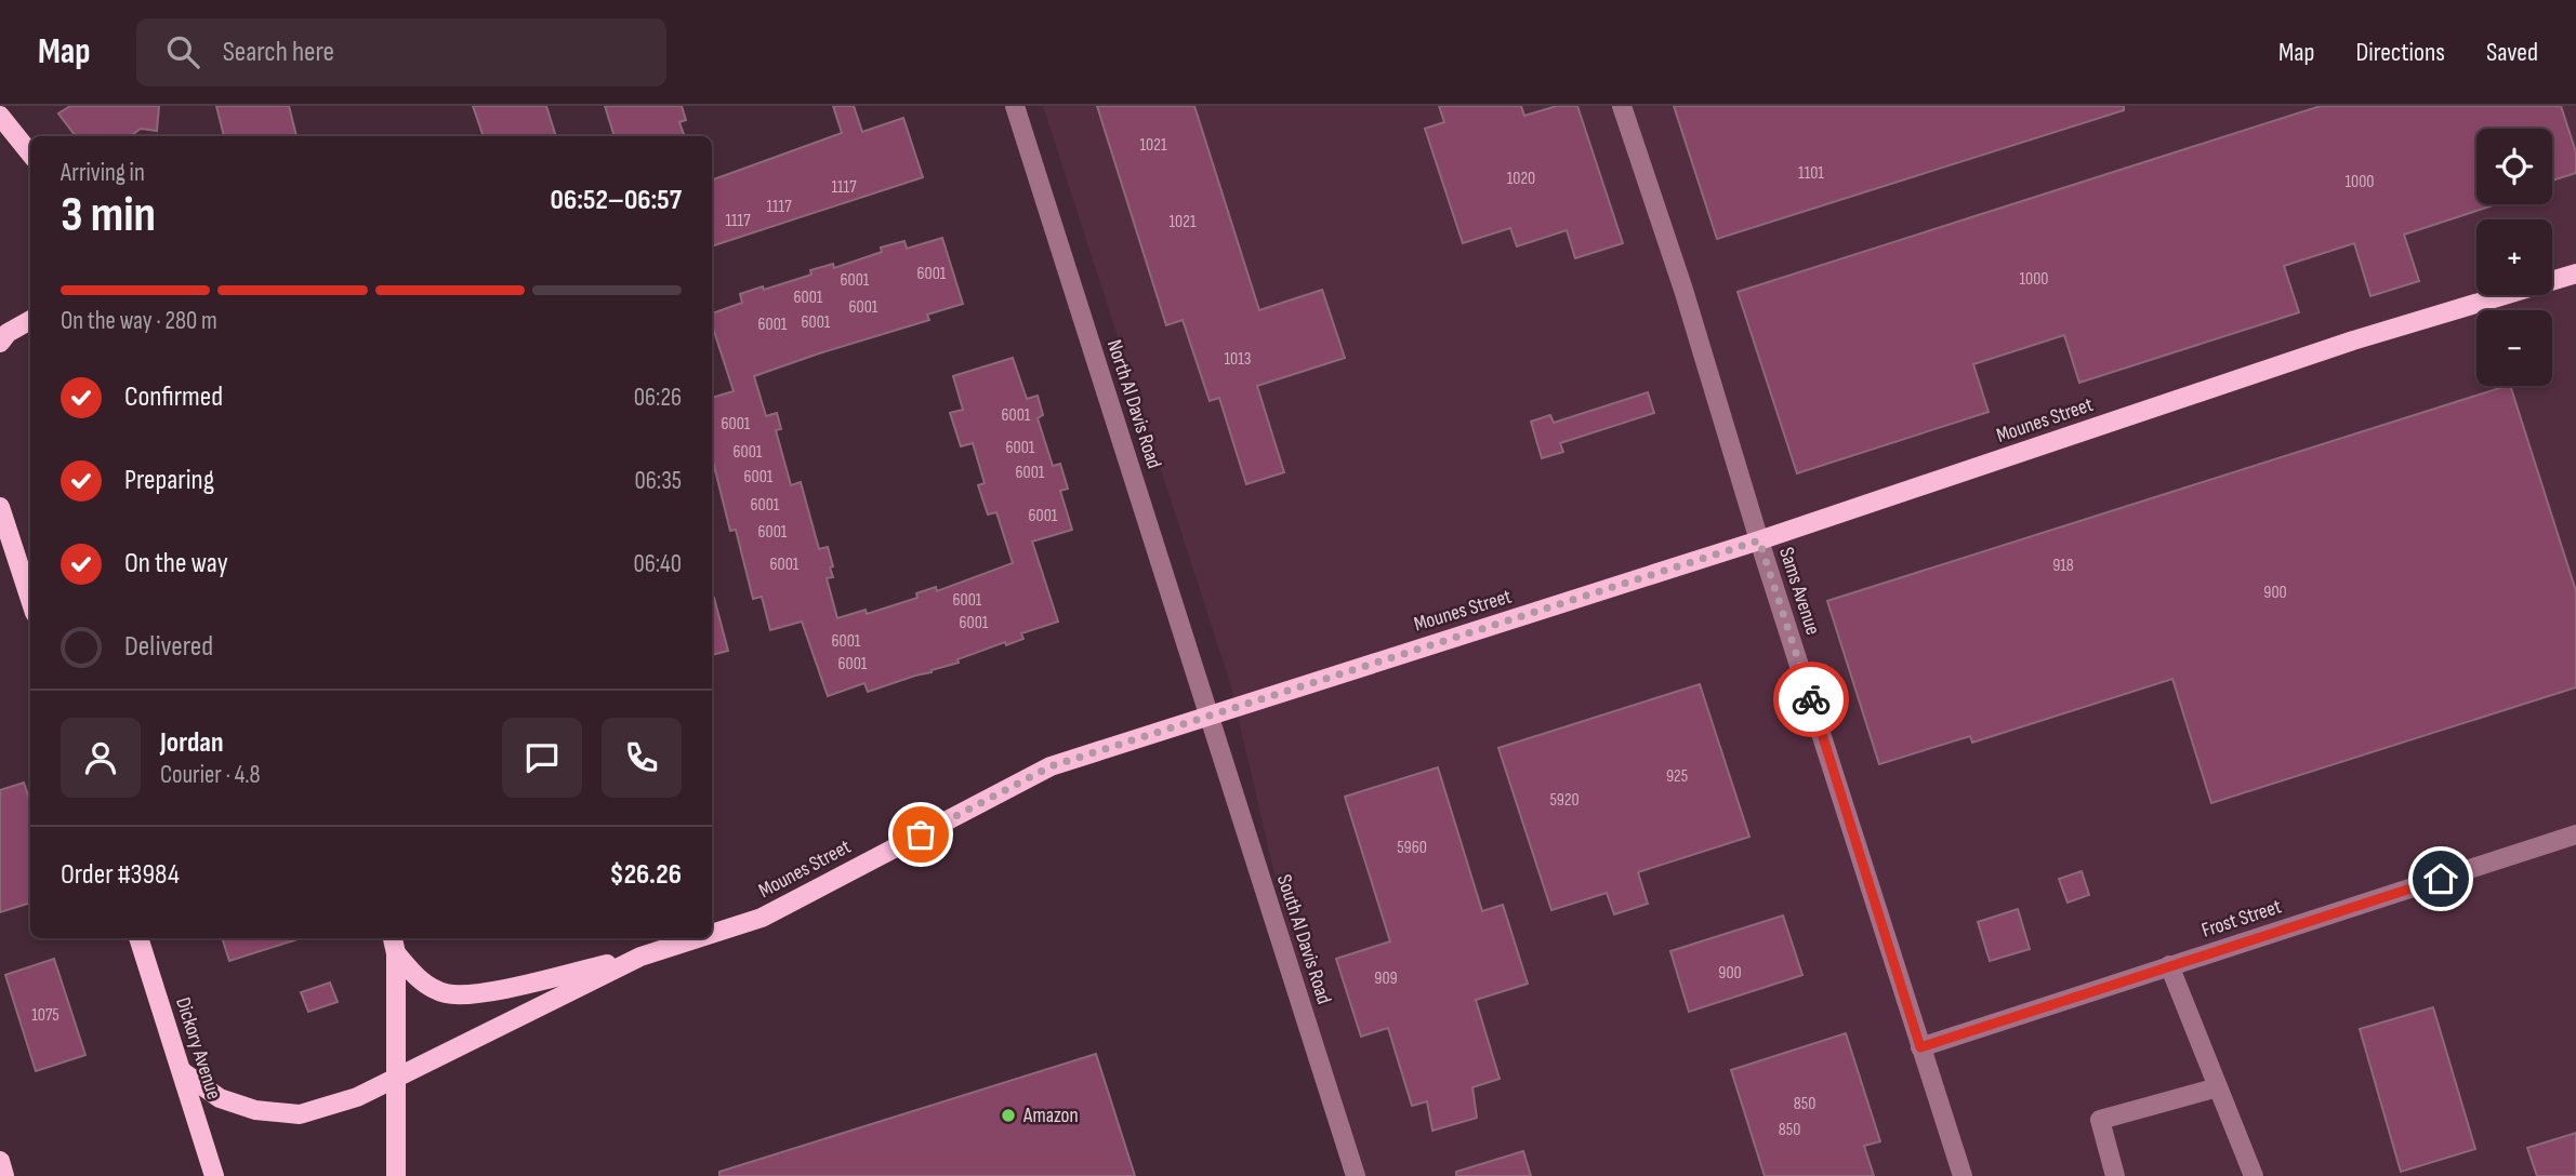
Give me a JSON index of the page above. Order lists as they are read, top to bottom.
{
  "streets": {
    "main road": ["Mounes Street", "Dickory Avenue"],
    "street": [
      "North Al Davis Road",
      "Sams Avenue",
      "Frost Street",
      "South Al Davis Road"
    ]
  },
  "crossings": [
    ["North Al Davis Road", "Mounes Street"],
    ["North Al Davis Road", "South Al Davis Road"],
    ["Mounes Street", "Sams Avenue"],
    ["Mounes Street", "South Al Davis Road"],
    ["Mounes Street", "Dickory Avenue"],
    ["Sams Avenue", "Frost Street"]
  ],
  "places": ["Amazon"],
  "house_numbers": [
    "1021",
    "1101",
    "1020",
    "1000",
    "1117",
    "1117",
    "1117",
    "1021",
    "6001",
    "1000",
    "6001",
    "6001",
    "6001",
    "6001",
    "6001",
    "1013",
    "6001",
    "6001",
    "6001",
    "6001",
    "6001",
    "6001",
    "6001",
    "6001",
    "6001",
    "6001",
    "918",
    "900",
    "6001",
    "6001",
    "6001",
    "6001",
    "925",
    "5920",
    "5960",
    "900",
    "909",
    "1075",
    "850",
    "850"
  ],
  "page": {
    "header": "Map",
    "search": "Search here",
    "nav": ["Map", "Directions", "Saved"],
    "map_buttons": ["+", "−"],
    "heading": ["3 min", "Arriving in", "06:52–06:57"],
    "panel": [
      "Jordan",
      "Courier · 4.8",
      "Order #3984",
      "$26.26"
    ],
    "bar": "On the way · 280 m",
    "list": [
      ["Confirmed", "06:26"],
      ["Preparing", "06:35"],
      ["On the way", "06:40"],
      "Delivered"
    ]
  }
}
